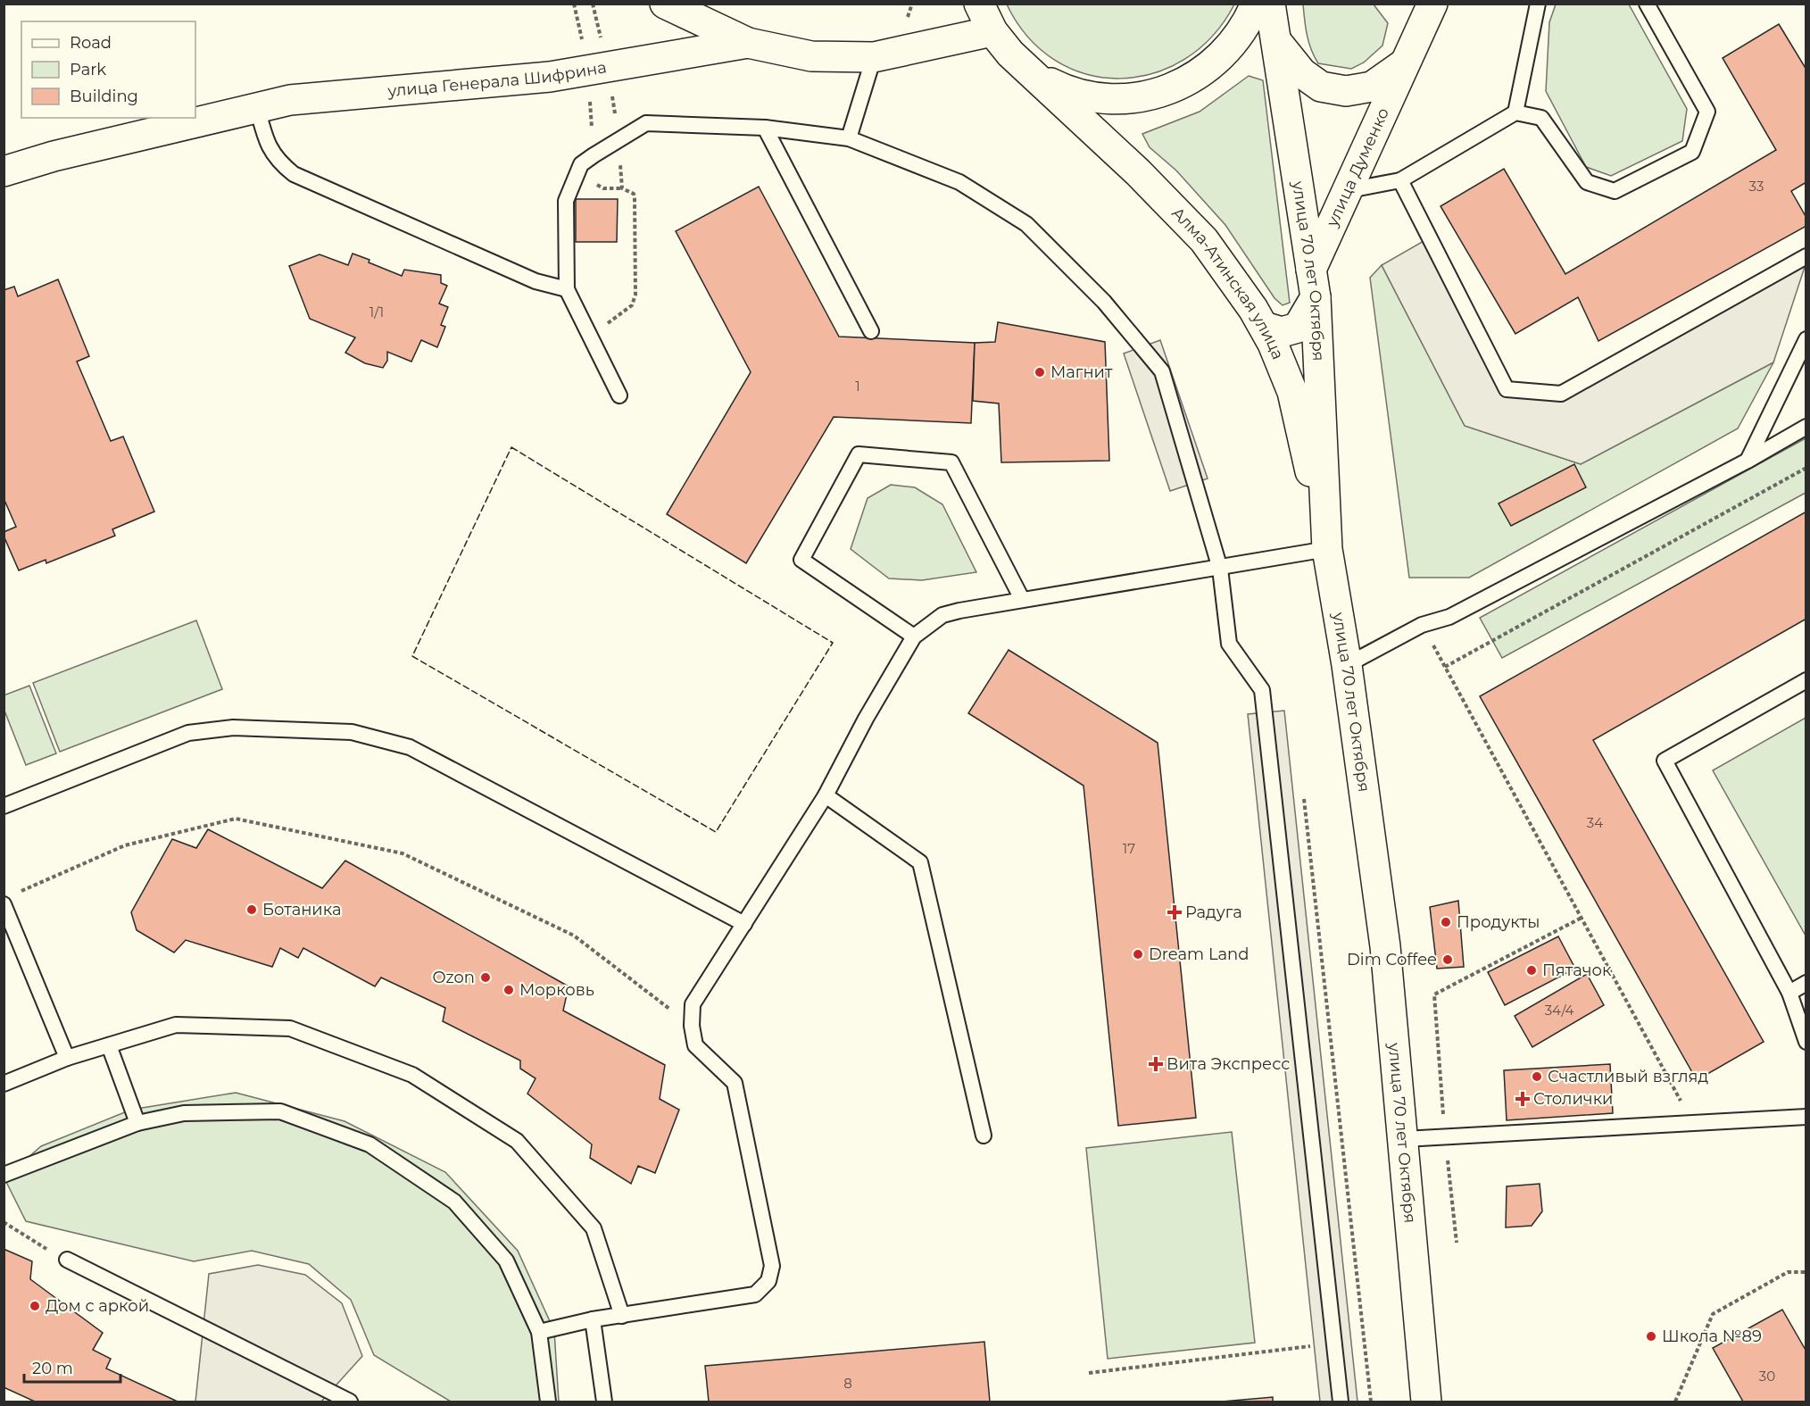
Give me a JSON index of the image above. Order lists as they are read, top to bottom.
{
  "streets": {
    "main road": [
      "улица Генерала Шифрина",
      "улица Думенко",
      "улица 70 лет Октября",
      "Алма-Атинская улица"
    ]
  },
  "crossings": [
    ["улица Генерала Шифрина", "Алма-Атинская улица"],
    ["улица Думенко", "улица 70 лет Октября"],
    ["улица Думенко", "Алма-Атинская улица"],
    ["улица 70 лет Октября", "Алма-Атинская улица"]
  ],
  "places": {
    "other": [
      "Магнит",
      "Ботаника",
      "Продукты",
      "Dream Land",
      "Dim Coffee",
      "Пятачок",
      "Ozon",
      "Морковь",
      "Счастливый взгляд",
      "Дом с аркой",
      "Школа №89"
    ],
    "health": ["Радуга", "Вита Экспресс", "Столички"]
  },
  "house_numbers": [
    "33",
    "1/1",
    "1",
    "34",
    "17",
    "34/4",
    "30",
    "8"
  ],
  "legend": ["Road", "Park", "Building"],
  "scale_bar": "20 m"
}
